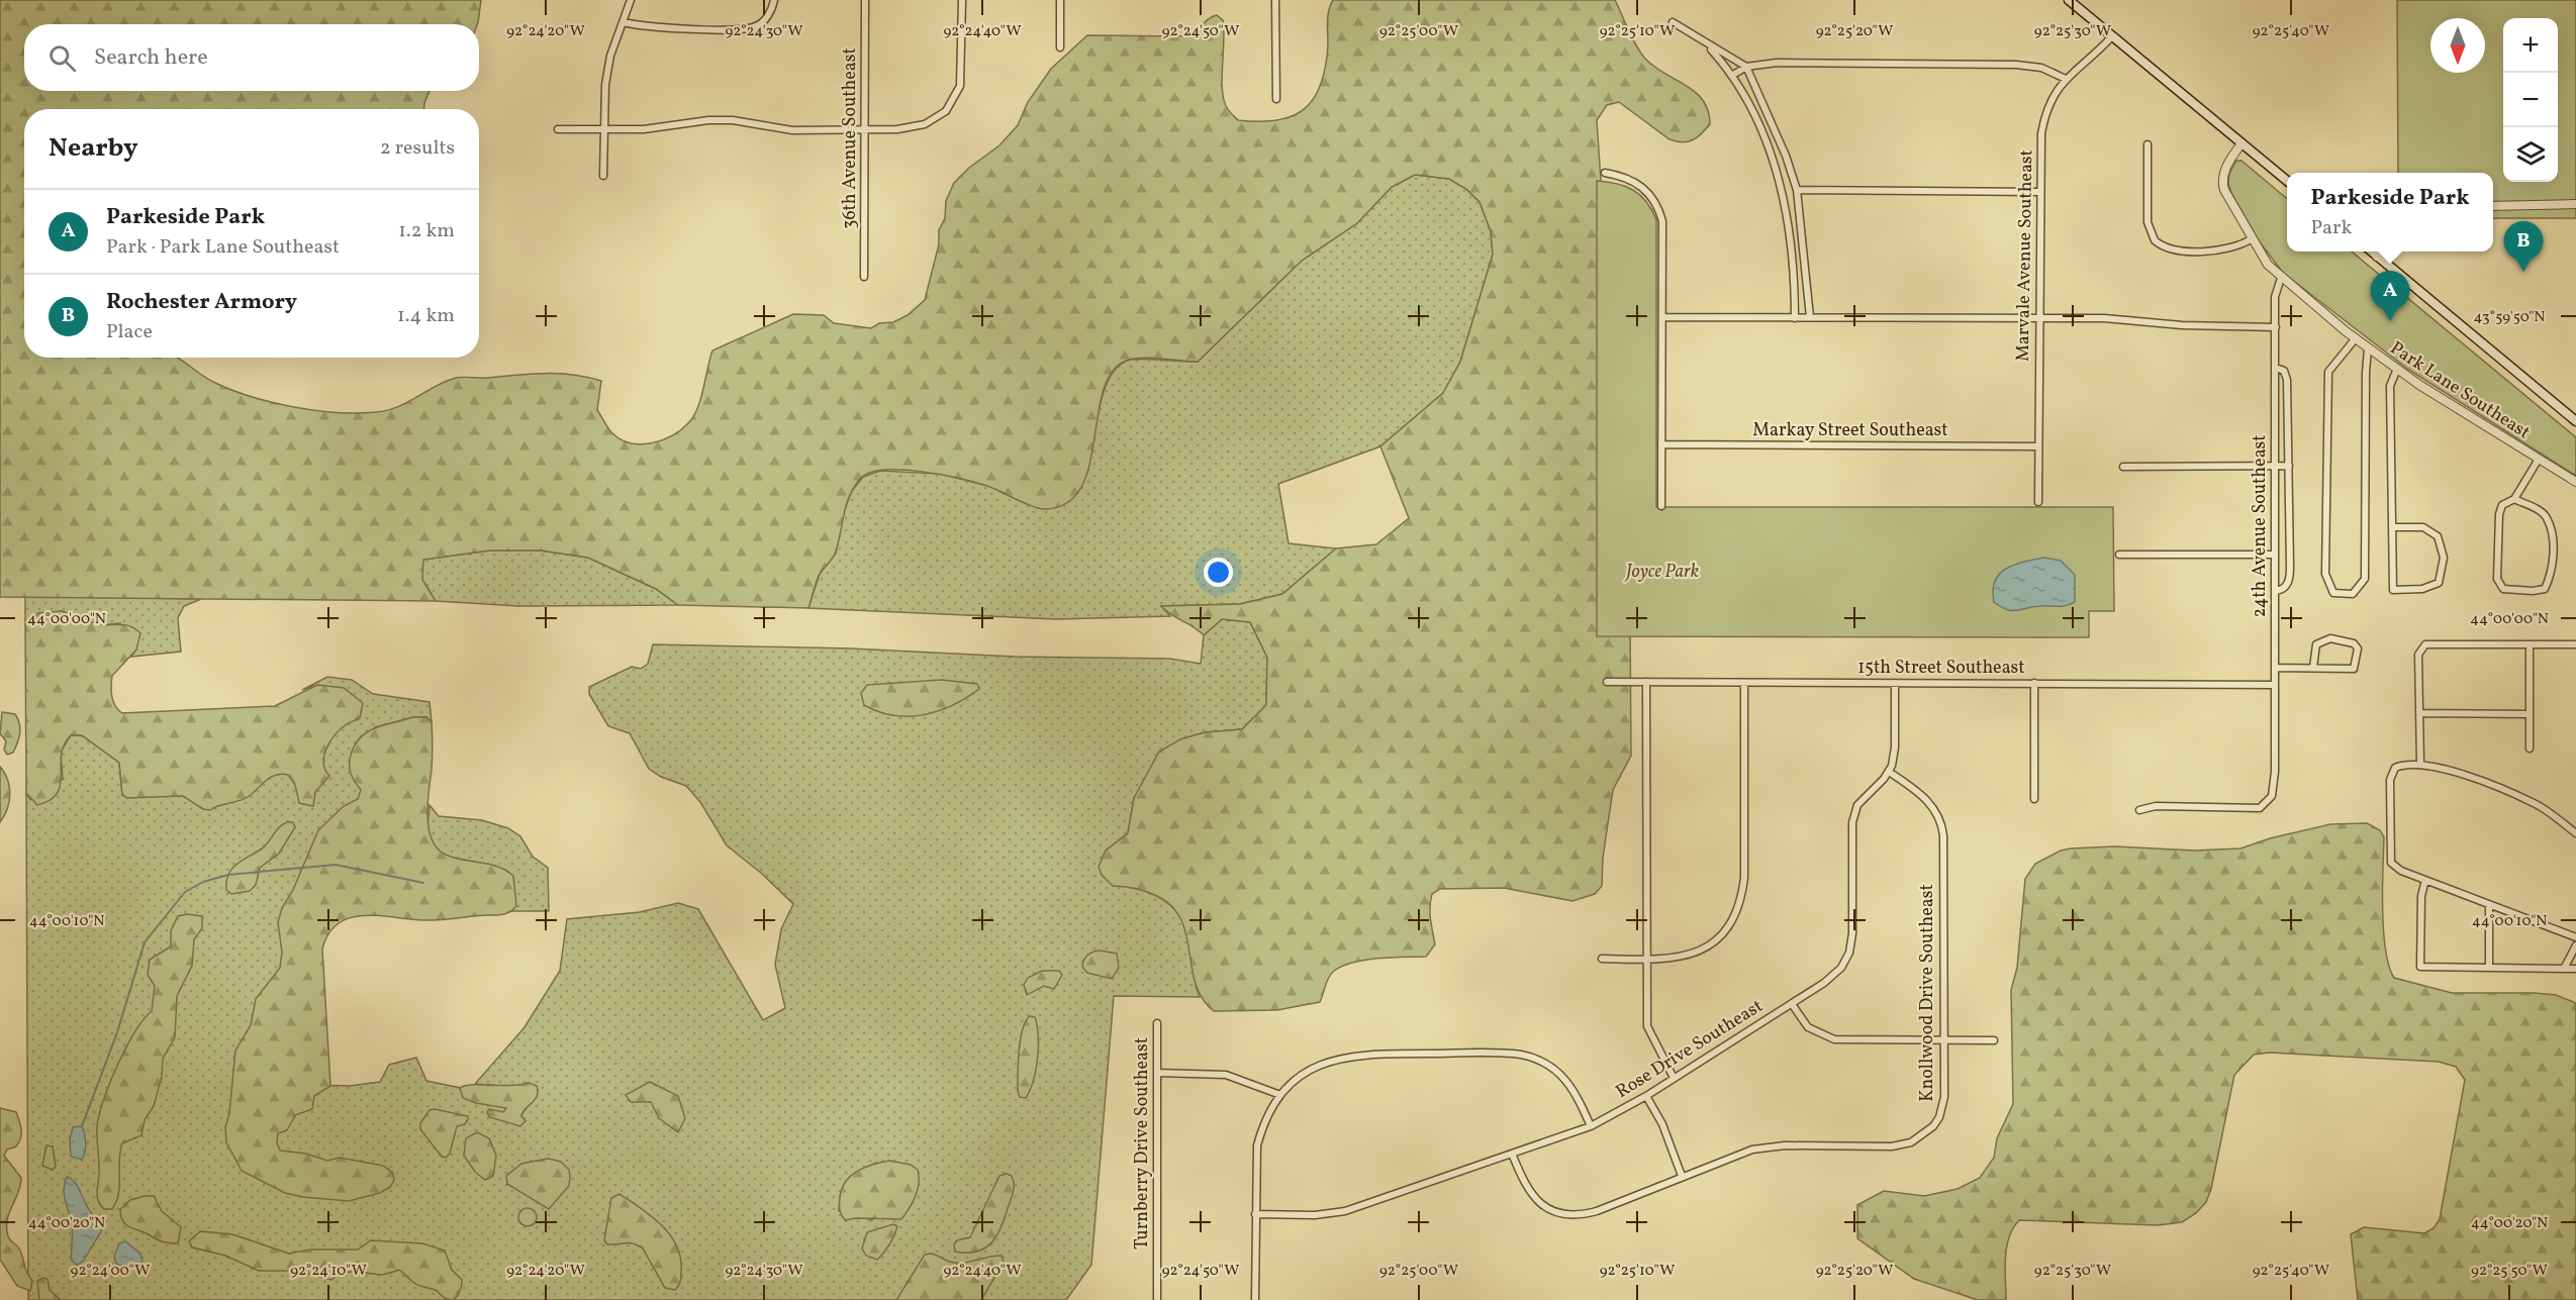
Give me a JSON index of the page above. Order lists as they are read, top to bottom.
{
  "streets": {
    "street": [
      "36th Avenue Southeast",
      "Marvale Avenue Southeast",
      "Park Lane Southeast",
      "Markay Street Southeast",
      "24th Avenue Southeast",
      "15th Street Southeast",
      "Knollwood Drive Southeast",
      "Rose Drive Southeast",
      "Turnberry Drive Southeast"
    ]
  },
  "crossings": [
    ["Marvale Avenue Southeast", "Markay Street Southeast"],
    ["Park Lane Southeast", "24th Avenue Southeast"],
    ["24th Avenue Southeast", "15th Street Southeast"],
    ["Knollwood Drive Southeast", "Rose Drive Southeast"]
  ],
  "parks": ["Joyce Park"],
  "north": "bottom",
  "page": {
    "map_buttons": ["+", "−"],
    "search": "Search here",
    "heading": ["Nearby", "2 results"],
    "popup": ["Parkeside Park", "Park"],
    "list": [
      {
        "mark": "A",
        "name": "Parkeside Park",
        "note": "Park · Park Lane Southeast",
        "value": "1.2 km"
      },
      {
        "mark": "B",
        "name": "Rochester Armory",
        "note": "Place",
        "value": "1.4 km"
      }
    ],
    "pins": ["B", "A"]
  },
  "coordinates": [
    "92°24'20\"W",
    "92°24'30\"W",
    "92°24'40\"W",
    "92°24'50\"W",
    "92°25'00\"W",
    "92°25'10\"W",
    "92°25'20\"W",
    "92°25'30\"W",
    "92°25'40\"W",
    "43°59'50\"N",
    "44°00'00\"N",
    "44°00'10\"N",
    "44°00'20\"N",
    "92°24'00\"W",
    "92°24'10\"W",
    "92°25'50\"W"
  ]
}
